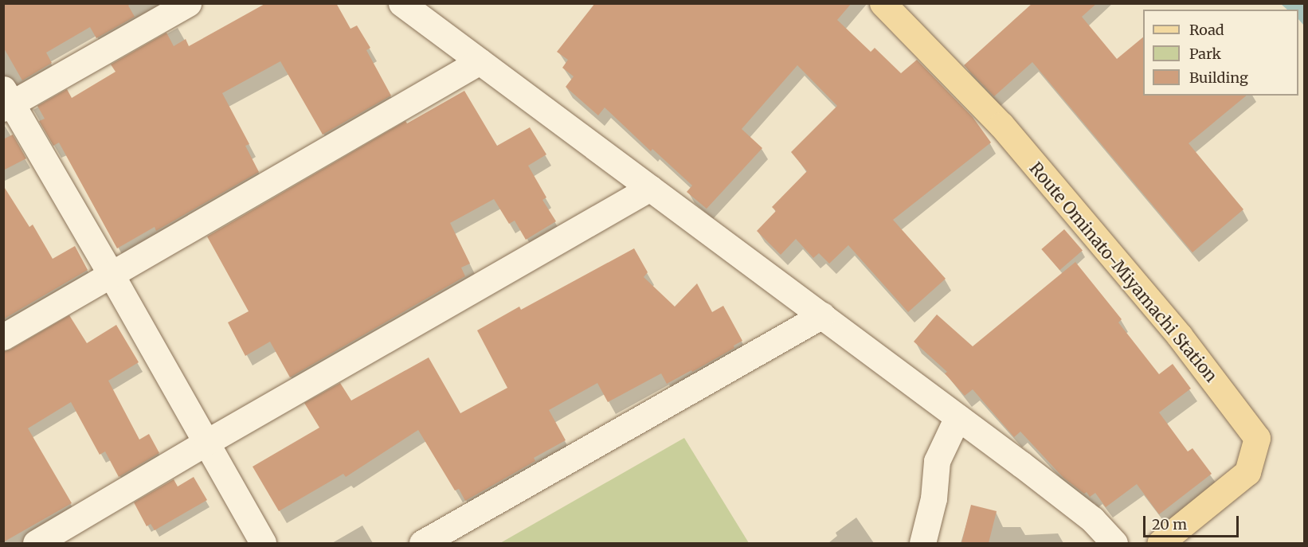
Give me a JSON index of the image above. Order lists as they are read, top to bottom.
{
  "streets": {
    "main road": ["Route Ominato-Miyamachi Station"]
  },
  "legend": ["Road", "Park", "Building"],
  "scale_bar": "20 m"
}
